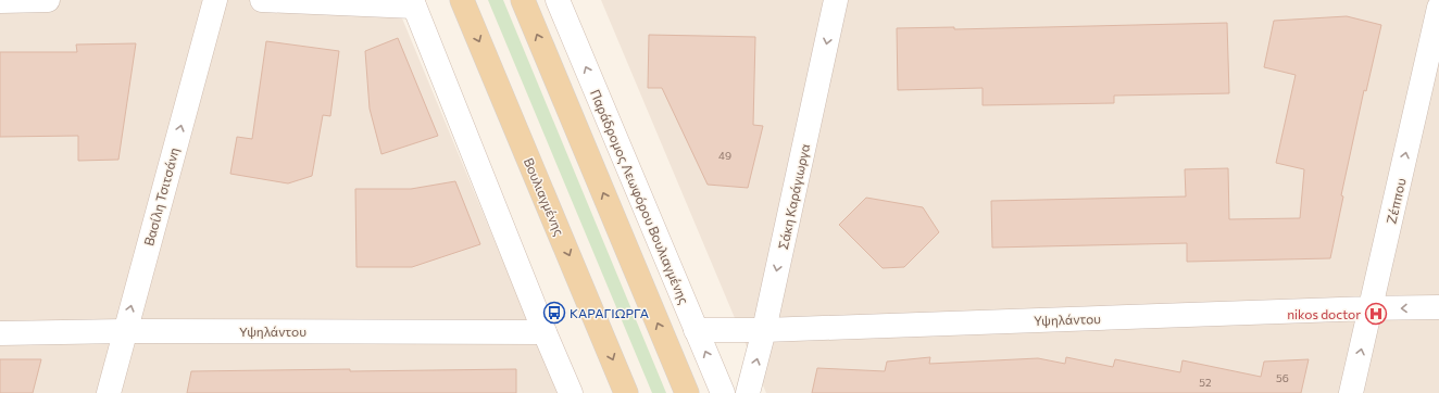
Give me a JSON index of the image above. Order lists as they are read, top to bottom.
{
  "streets": {
    "main road": ["Βουλιαγμένης"],
    "street": [
      "Βασίλη Τσιτσάνη",
      "Παράδρομος Λεωφόρου Βουλιαγμένης",
      "Σάκη Καράγιωργα",
      "Ζέππου",
      "Υψηλάντου"
    ]
  },
  "crossings": [
    ["Βασίλη Τσιτσάνη", "Υψηλάντου"],
    ["Παράδρομος Λεωφόρου Βουλιαγμένης", "Υψηλάντου"],
    ["Σάκη Καράγιωργα", "Υψηλάντου"],
    ["Ζέππου", "Υψηλάντου"]
  ],
  "one_way": ["Βασίλη Τσιτσάνη", "Ζέππου"],
  "places": {
    "bus stop": ["ΚΑΡΑΓΙΩΡΓΑ"],
    "hospital": ["nikos doctor"]
  },
  "house_numbers": ["49", "56", "52"]
}
